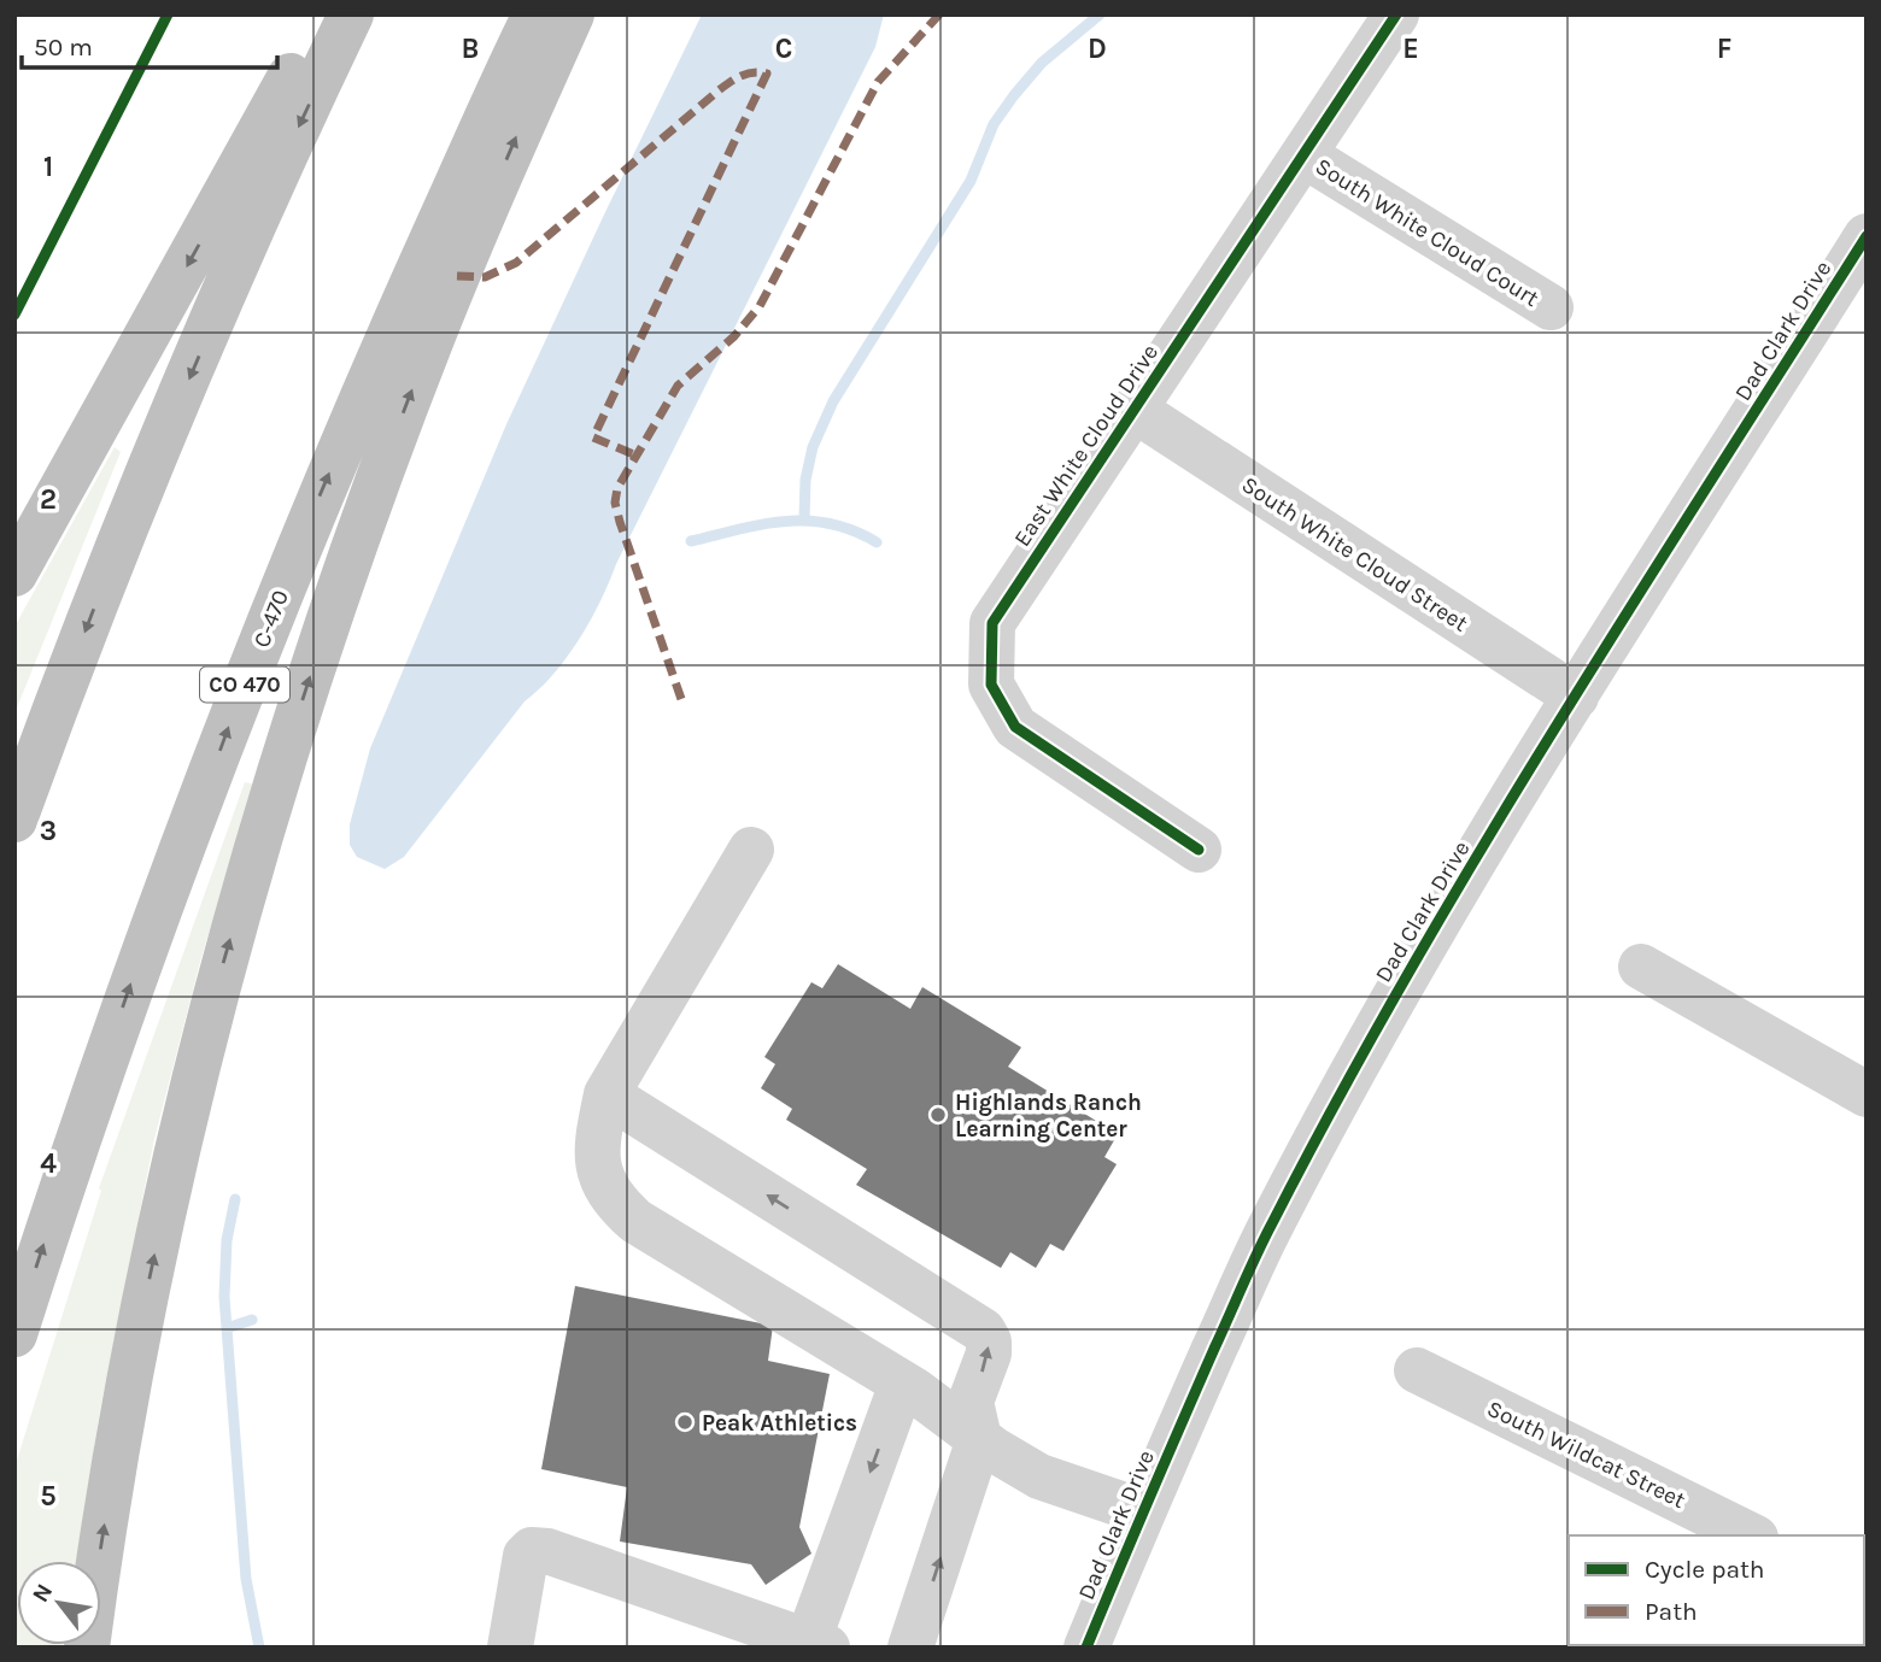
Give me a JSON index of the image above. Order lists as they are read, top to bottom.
{
  "streets": {
    "highway": ["C-470", "CO 470"],
    "street": [
      "South White Cloud Court",
      "Dad Clark Drive",
      "East White Cloud Drive",
      "South White Cloud Street",
      "South Wildcat Street"
    ]
  },
  "crossings": [
    ["South White Cloud Court", "East White Cloud Drive"],
    ["Dad Clark Drive", "South White Cloud Street"],
    ["East White Cloud Drive", "South White Cloud Street"]
  ],
  "places": ["Highlands Ranch Learning Center", "Peak Athletics"],
  "legend": ["Cycle path", "Path"],
  "scale_bar": "50 m",
  "north": "top left",
  "grid": {
    "columns": [
      "B",
      "C",
      "D",
      "E",
      "F"
    ],
    "rows": [
      "1",
      "2",
      "3",
      "4",
      "5"
    ]
  }
}
